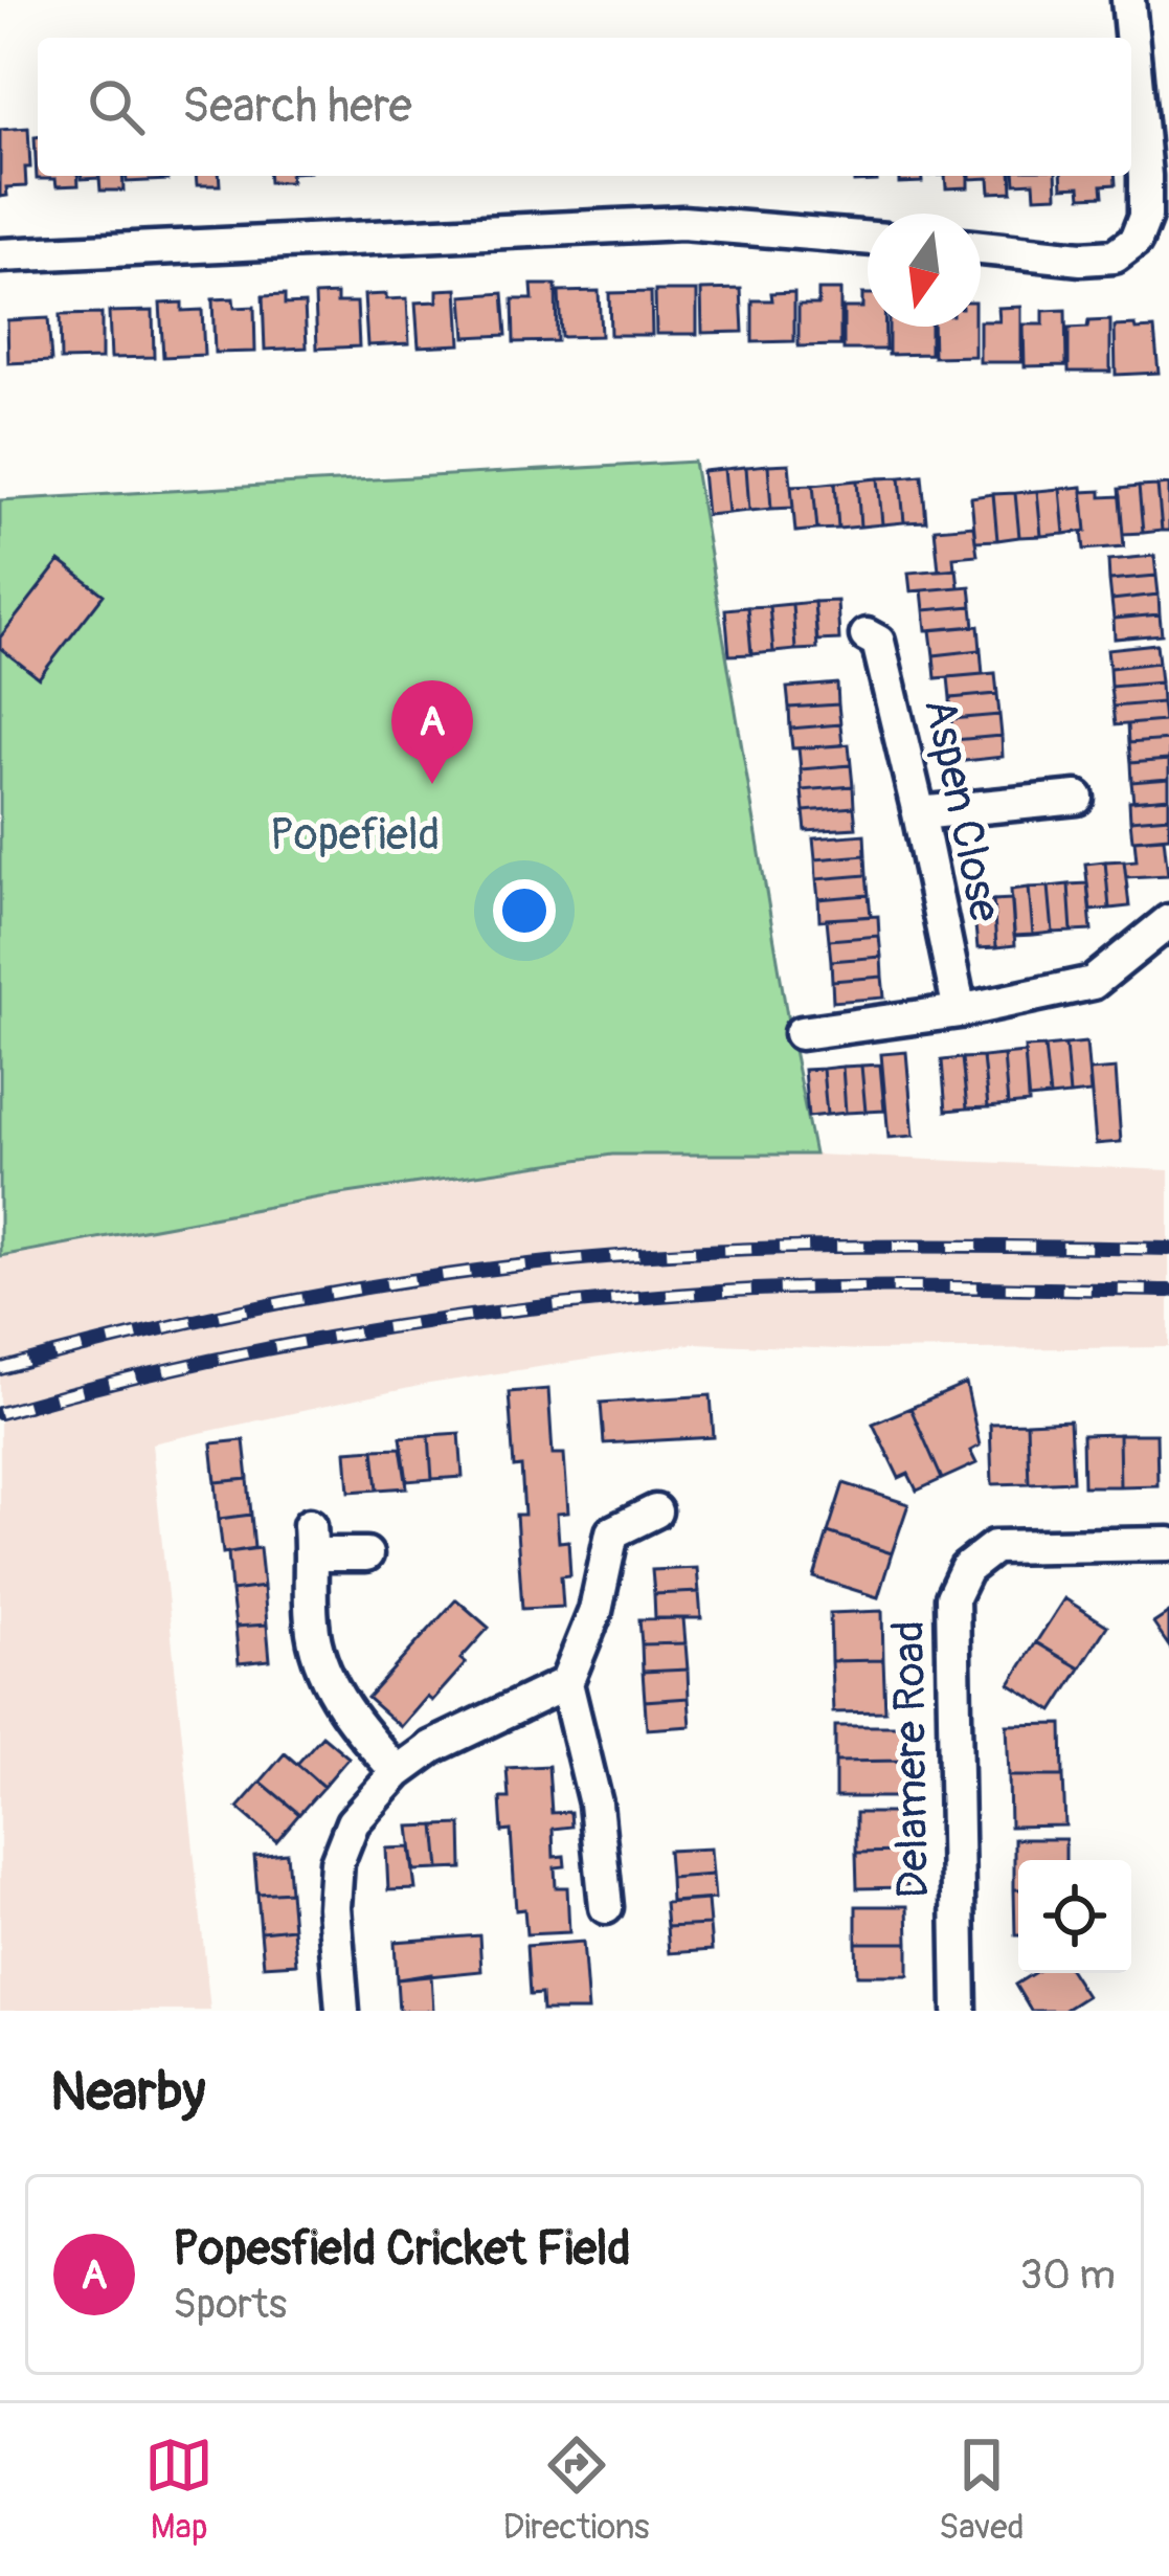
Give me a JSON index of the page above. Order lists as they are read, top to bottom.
{
  "streets": {
    "street": ["Aspen Close", "Delamere Road"]
  },
  "parks": ["Popefield"],
  "north": "bottom",
  "page": {
    "search": "Search here",
    "pins": "A",
    "heading": "Nearby",
    "list": [
      {
        "mark": "A",
        "name": "Popesfield Cricket Field",
        "note": "Sports",
        "value": "30 m"
      }
    ],
    "nav": ["Map", "Directions", "Saved"]
  }
}
